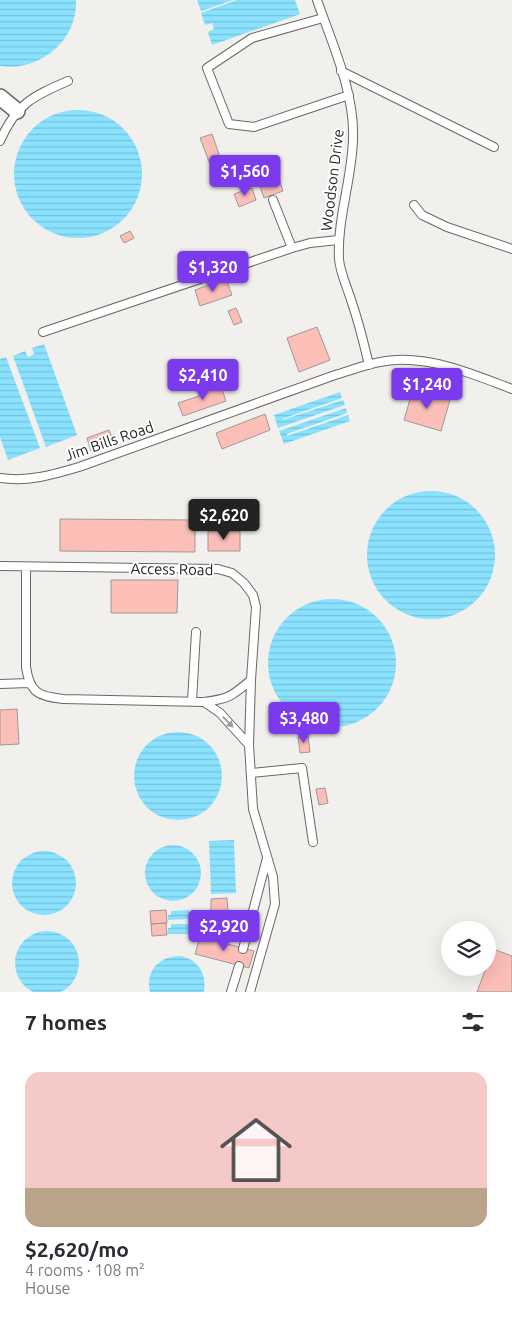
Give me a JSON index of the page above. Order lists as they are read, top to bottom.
{
  "streets": {
    "lane": ["Woodson Drive", "Jim Bills Road", "Access Road"]
  },
  "crossings": [
    ["Woodson Drive", "Jim Bills Road"]
  ],
  "page": {
    "price": [
      "$1,560",
      "$1,320",
      "$2,410",
      "$1,240",
      "$2,620",
      "$3,480",
      "$2,920"
    ],
    "heading": "7 homes",
    "list": [
      {
        "name": "$2,620/mo",
        "note": "4 rooms · 108 m² · House"
      }
    ]
  }
}
